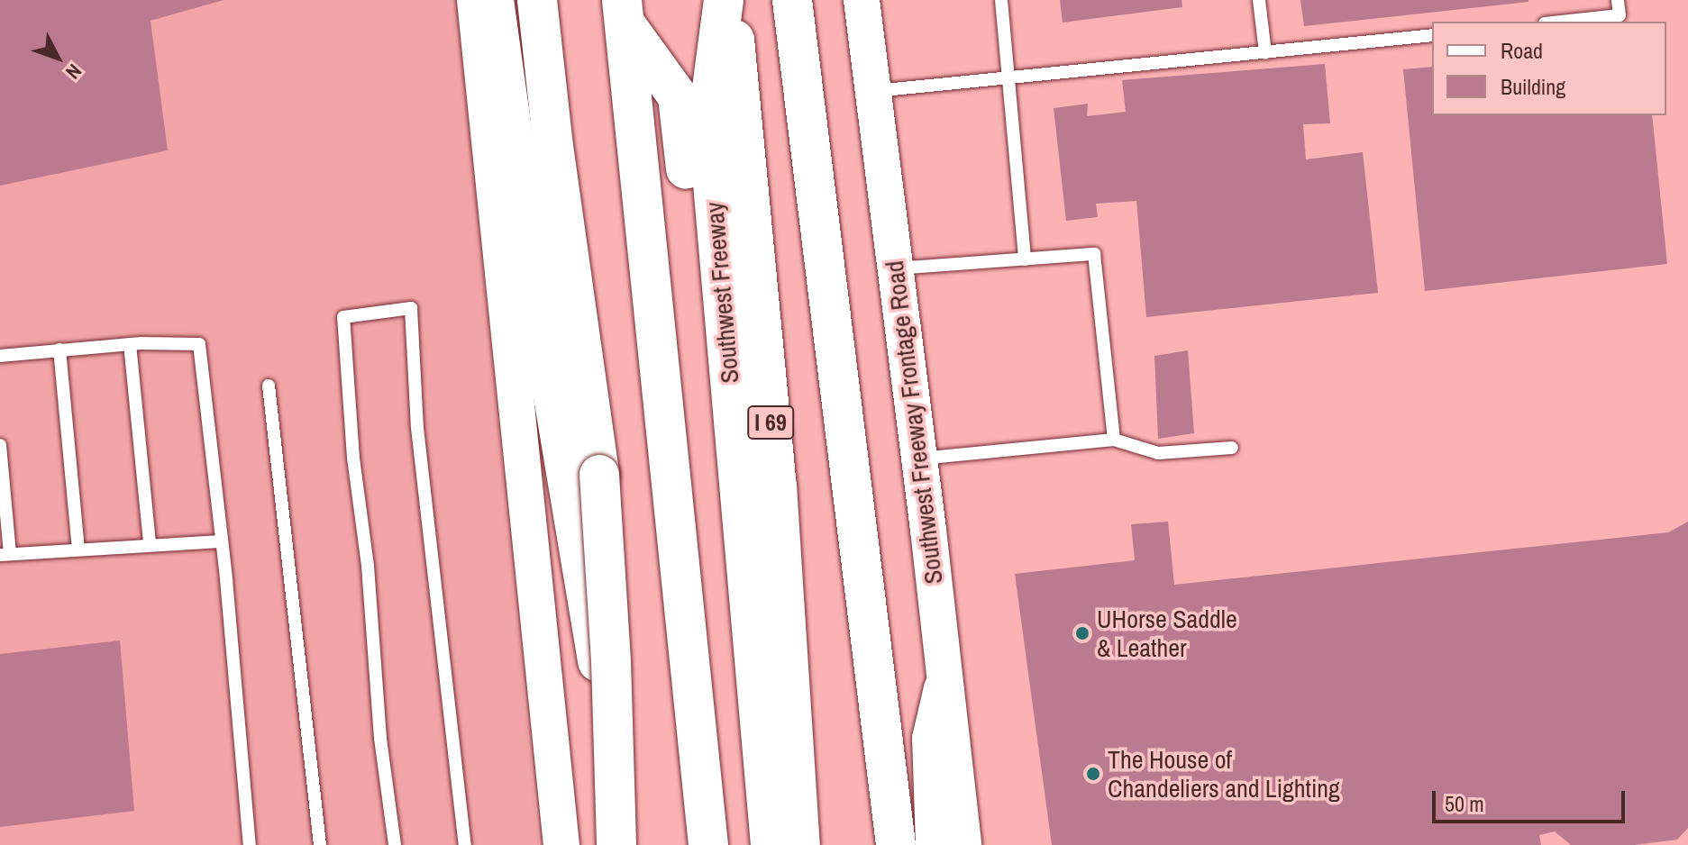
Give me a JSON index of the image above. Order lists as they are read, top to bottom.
{
  "streets": {
    "highway": ["Southwest Freeway", "I 69"],
    "main road": ["Southwest Freeway Frontage Road"]
  },
  "places": ["UHorse Saddle & Leather", "The House of Chandeliers and Lighting"],
  "legend": ["Road", "Building"],
  "scale_bar": "50 m",
  "north": "bottom right"
}
